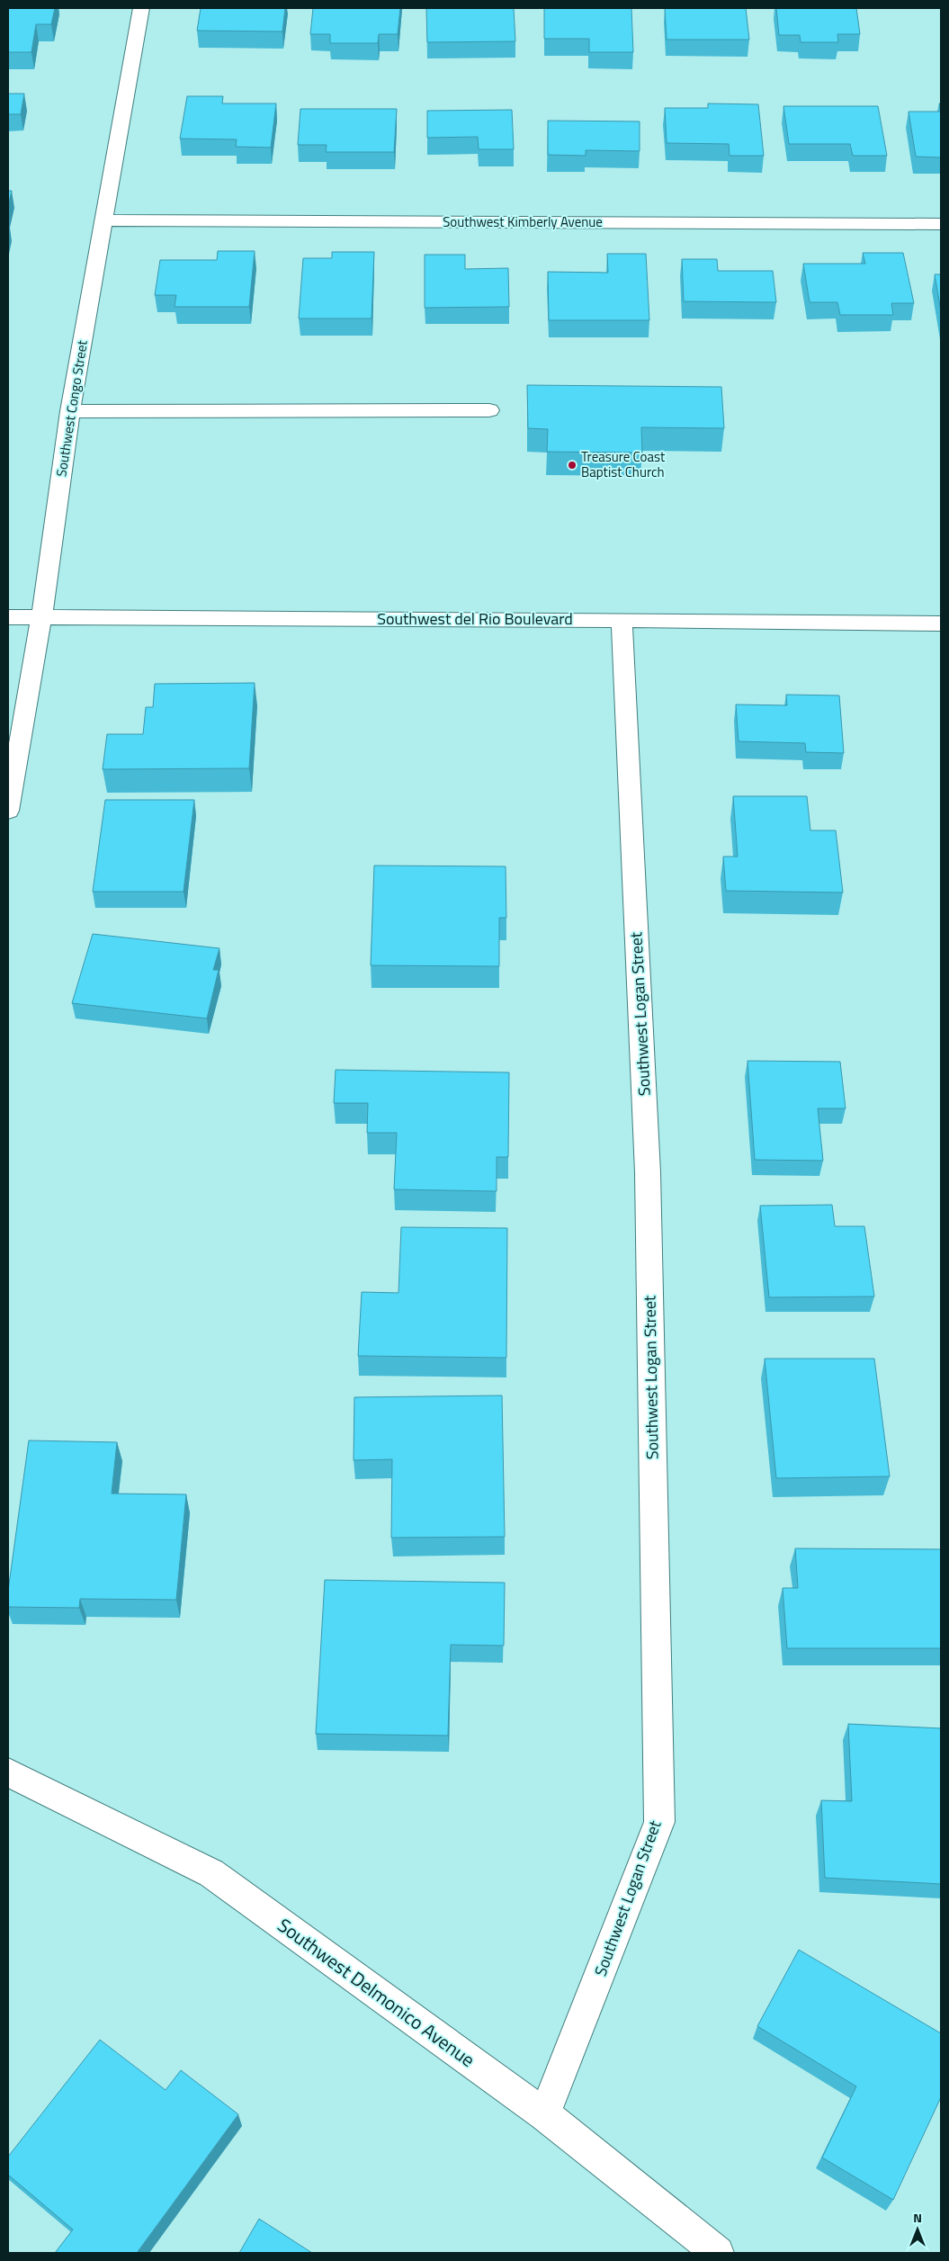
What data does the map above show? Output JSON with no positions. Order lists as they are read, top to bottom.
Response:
{
  "streets": {
    "street": [
      "Southwest Kimberly Avenue",
      "Southwest Congo Street",
      "Southwest del Rio Boulevard",
      "Southwest Logan Street",
      "Southwest Delmonico Avenue"
    ]
  },
  "crossings": [
    ["Southwest Kimberly Avenue", "Southwest Congo Street"],
    ["Southwest Congo Street", "Southwest del Rio Boulevard"],
    ["Southwest del Rio Boulevard", "Southwest Logan Street"],
    ["Southwest Logan Street", "Southwest Delmonico Avenue"]
  ],
  "places": ["Treasure Coast Baptist Church"],
  "north": "top"
}
